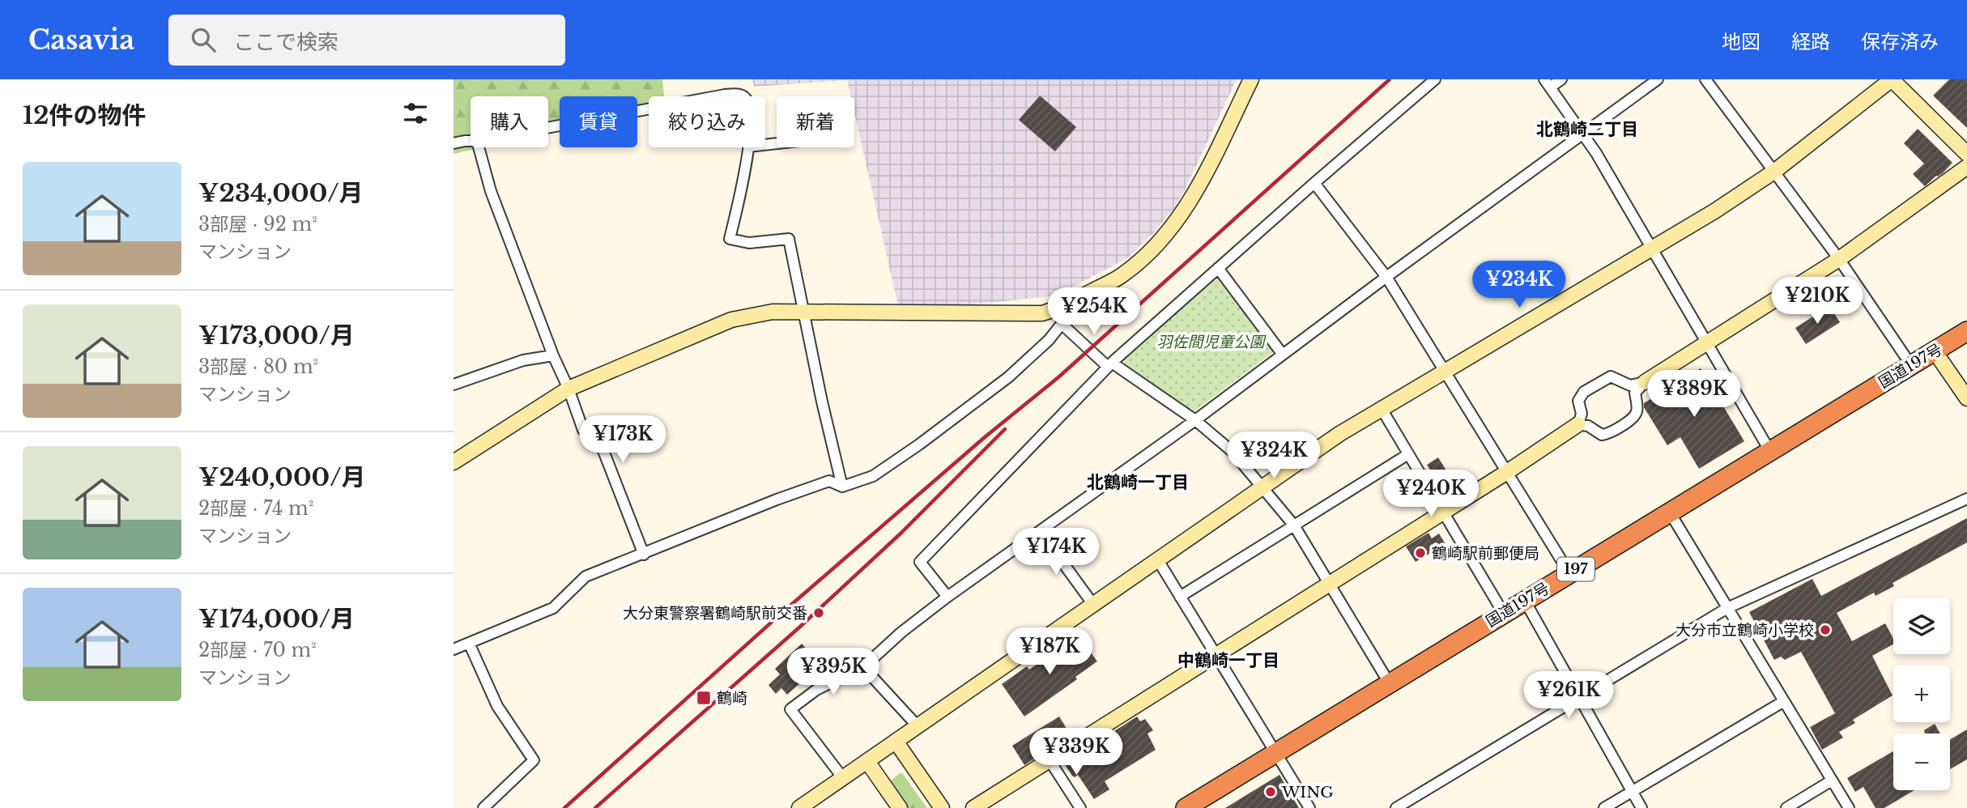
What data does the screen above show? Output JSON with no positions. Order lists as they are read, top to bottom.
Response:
{
  "streets": {
    "highway": ["国道197号", "197"]
  },
  "districts": ["北鶴崎二丁目", "北鶴崎一丁目", "中鶴崎一丁目"],
  "parks": ["羽佐間児童公園"],
  "places": {
    "other": [
      "鶴崎駅前郵便局",
      "大分東警察署鶴崎駅前交番",
      "大分市立鶴崎小学校",
      "WING"
    ],
    "transit": ["鶴崎"]
  },
  "page": {
    "header": "Casavia",
    "search": "ここで検索",
    "nav": ["地図", "経路", "保存済み"],
    "heading": "12件の物件",
    "chip": [
      "購入",
      "賃貸",
      "絞り込み",
      "新着"
    ],
    "list": [
      {
        "name": "¥234,000/月",
        "note": "3部屋 · 92 m² · マンション"
      },
      {
        "name": "¥173,000/月",
        "note": "3部屋 · 80 m² · マンション"
      },
      {
        "name": "¥240,000/月",
        "note": "2部屋 · 74 m² · マンション"
      },
      {
        "name": "¥174,000/月",
        "note": "2部屋 · 70 m² · マンション"
      }
    ],
    "price": [
      "¥234K",
      "¥210K",
      "¥254K",
      "¥389K",
      "¥173K",
      "¥324K",
      "¥240K",
      "¥174K",
      "¥187K",
      "¥395K",
      "¥261K",
      "¥339K"
    ],
    "map_buttons": ["+", "−"]
  }
}
